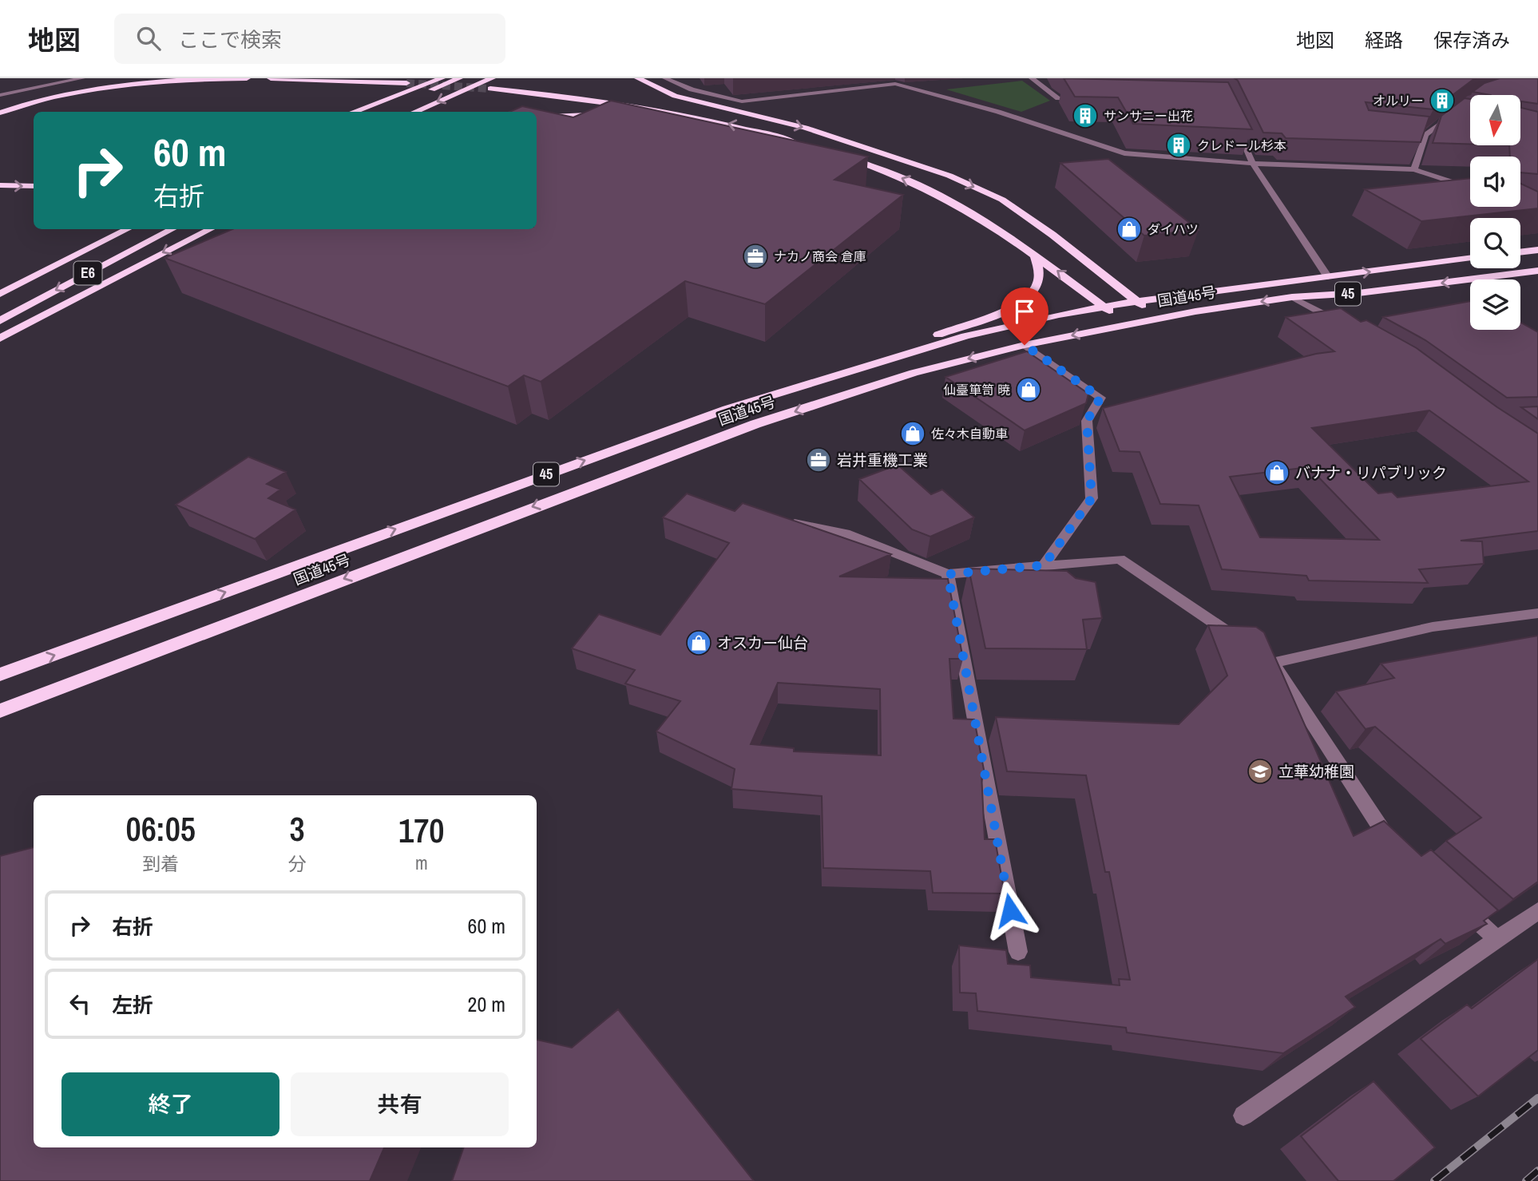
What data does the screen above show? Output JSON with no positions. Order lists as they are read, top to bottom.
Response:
{
  "streets": {
    "highway": ["E6", "45", "国道45号"]
  },
  "places": {
    "building": ["オルリー", "サンサニー出花", "クレドール杉本"],
    "shop": [
      "ダイハツ",
      "仙臺箪笥 暁",
      "佐々木自動車",
      "バナナ・リパブリック",
      "オスカー仙台"
    ],
    "office": ["ナカノ商会 倉庫", "岩井重機工業"],
    "school or university": ["立華幼稚園"]
  },
  "north": "bottom",
  "page": {
    "header": "地図",
    "search": "ここで検索",
    "nav": ["地図", "経路", "保存済み"],
    "turn": ["60 m", "右折"],
    "eta": [
      "06:05",
      "到着",
      "3",
      "分",
      "170",
      "m"
    ],
    "list": [
      {
        "name": "右折",
        "value": "60 m"
      },
      {
        "name": "左折",
        "value": "20 m"
      }
    ],
    "buttons": ["終了", "共有"]
  }
}
